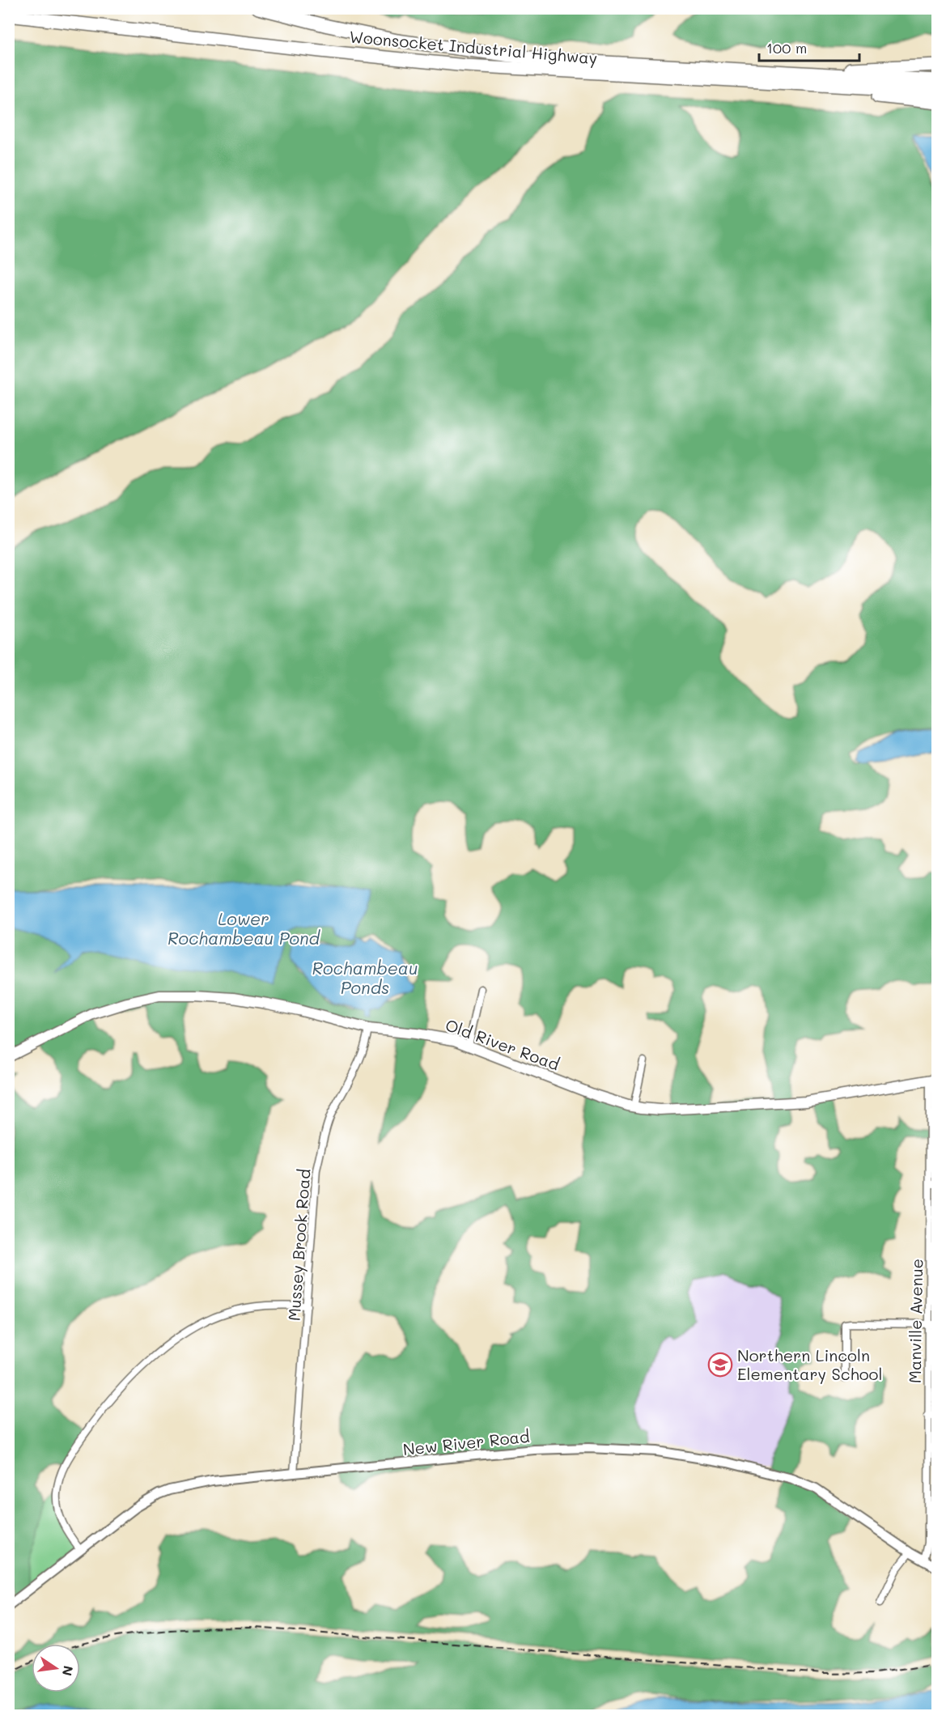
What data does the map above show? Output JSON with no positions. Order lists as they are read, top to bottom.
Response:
{
  "streets": {
    "highway": ["Woonsocket Industrial Highway"],
    "main road": ["Old River Road"],
    "street": ["Mussey Brook Road", "Manville Avenue", "New River Road"]
  },
  "crossings": [
    ["Old River Road", "Mussey Brook Road"],
    ["Old River Road", "Manville Avenue"],
    ["Mussey Brook Road", "New River Road"],
    ["Manville Avenue", "New River Road"]
  ],
  "water": ["Lower Rochambeau Pond", "Rochambeau Ponds"],
  "places": {
    "school or university": ["Northern Lincoln Elementary School"]
  },
  "scale_bar": "100 m",
  "north": "right"
}
